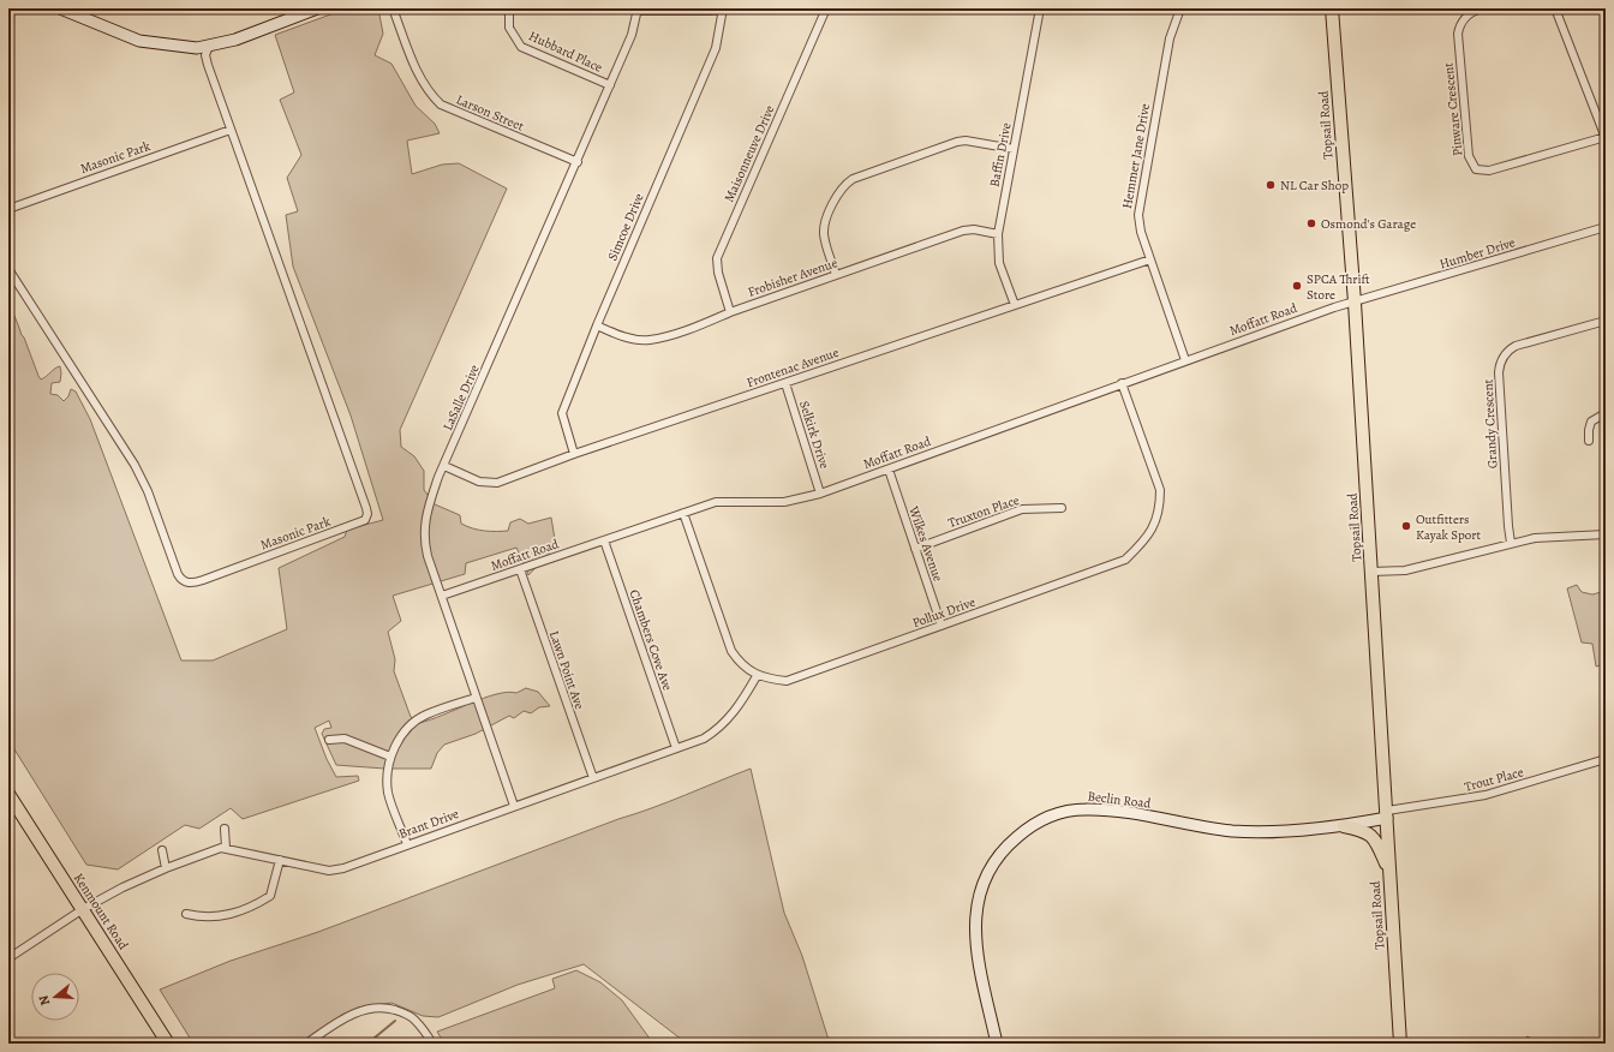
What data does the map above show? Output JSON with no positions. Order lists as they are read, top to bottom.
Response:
{
  "streets": {
    "main road": ["Topsail Road", "Kenmount Road"],
    "street": [
      "Hubbard Place",
      "Pinware Crescent",
      "Larson Street",
      "Maisonneuve Drive",
      "Baffin Drive",
      "Hemmer Jane Drive",
      "Masonic Park",
      "Simcoe Drive",
      "Humber Drive",
      "Frobisher Avenue",
      "Moffatt Road",
      "Frontenac Avenue",
      "LaSalle Drive",
      "Grandy Crescent",
      "Selkirk Drive",
      "Truxton Place",
      "Wilkes Avenue",
      "Pollux Drive",
      "Chambers Cove Ave",
      "Lawn Point Ave",
      "Trout Place",
      "Beclin Road",
      "Brant Drive"
    ]
  },
  "crossings": [
    ["Hubbard Place", "LaSalle Drive"],
    ["Larson Street", "LaSalle Drive"],
    ["Topsail Road", "Humber Drive"],
    ["Topsail Road", "Moffatt Road"],
    ["Topsail Road", "Trout Place"],
    ["Topsail Road", "Beclin Road"],
    ["Maisonneuve Drive", "Frobisher Avenue"],
    ["Baffin Drive", "Frobisher Avenue"],
    ["Baffin Drive", "Frontenac Avenue"],
    ["Hemmer Jane Drive", "Moffatt Road"],
    ["Hemmer Jane Drive", "Frontenac Avenue"],
    ["Simcoe Drive", "Frobisher Avenue"],
    ["Simcoe Drive", "Frontenac Avenue"],
    ["Humber Drive", "Moffatt Road"],
    ["Moffatt Road", "LaSalle Drive"],
    ["Moffatt Road", "Selkirk Drive"],
    ["Moffatt Road", "Wilkes Avenue"],
    ["Moffatt Road", "Pollux Drive"],
    ["Moffatt Road", "Chambers Cove Ave"],
    ["Moffatt Road", "Lawn Point Ave"],
    ["Frontenac Avenue", "LaSalle Drive"],
    ["Frontenac Avenue", "Selkirk Drive"],
    ["LaSalle Drive", "Brant Drive"],
    ["Truxton Place", "Wilkes Avenue"],
    ["Wilkes Avenue", "Pollux Drive"],
    ["Pollux Drive", "Brant Drive"],
    ["Chambers Cove Ave", "Brant Drive"],
    ["Lawn Point Ave", "Brant Drive"],
    ["Trout Place", "Beclin Road"]
  ],
  "places": [
    "NL Car Shop",
    "Osmond's Garage",
    "SPCA Thrift Store",
    "Outfitters Kayak Sport"
  ],
  "north": "left"
}
